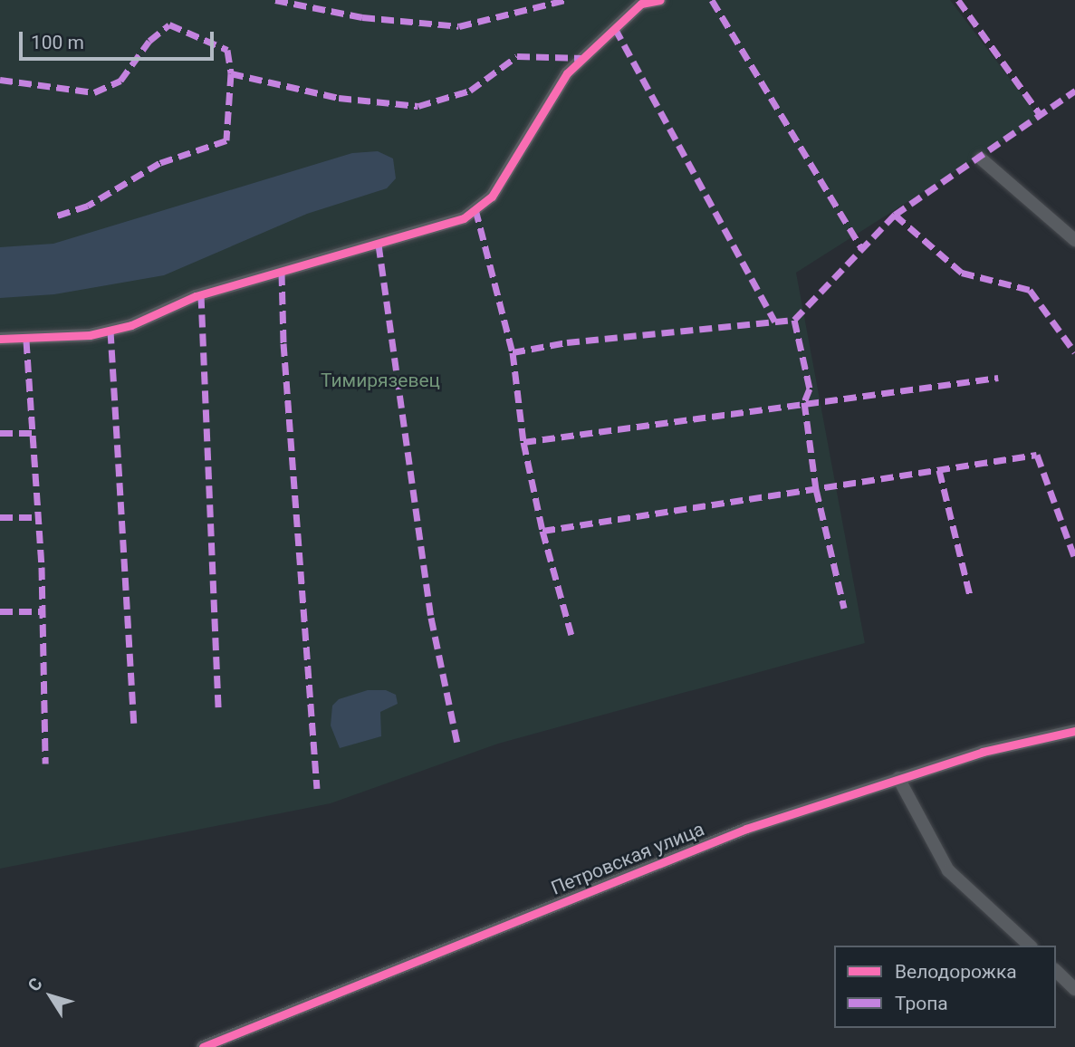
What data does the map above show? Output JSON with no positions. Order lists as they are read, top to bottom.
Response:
{
  "streets": {
    "street": ["Петровская улица"]
  },
  "parks": ["Тимирязевец"],
  "legend": ["Велодорожка", "Тропа"],
  "scale_bar": "100 m",
  "north": "top left"
}
